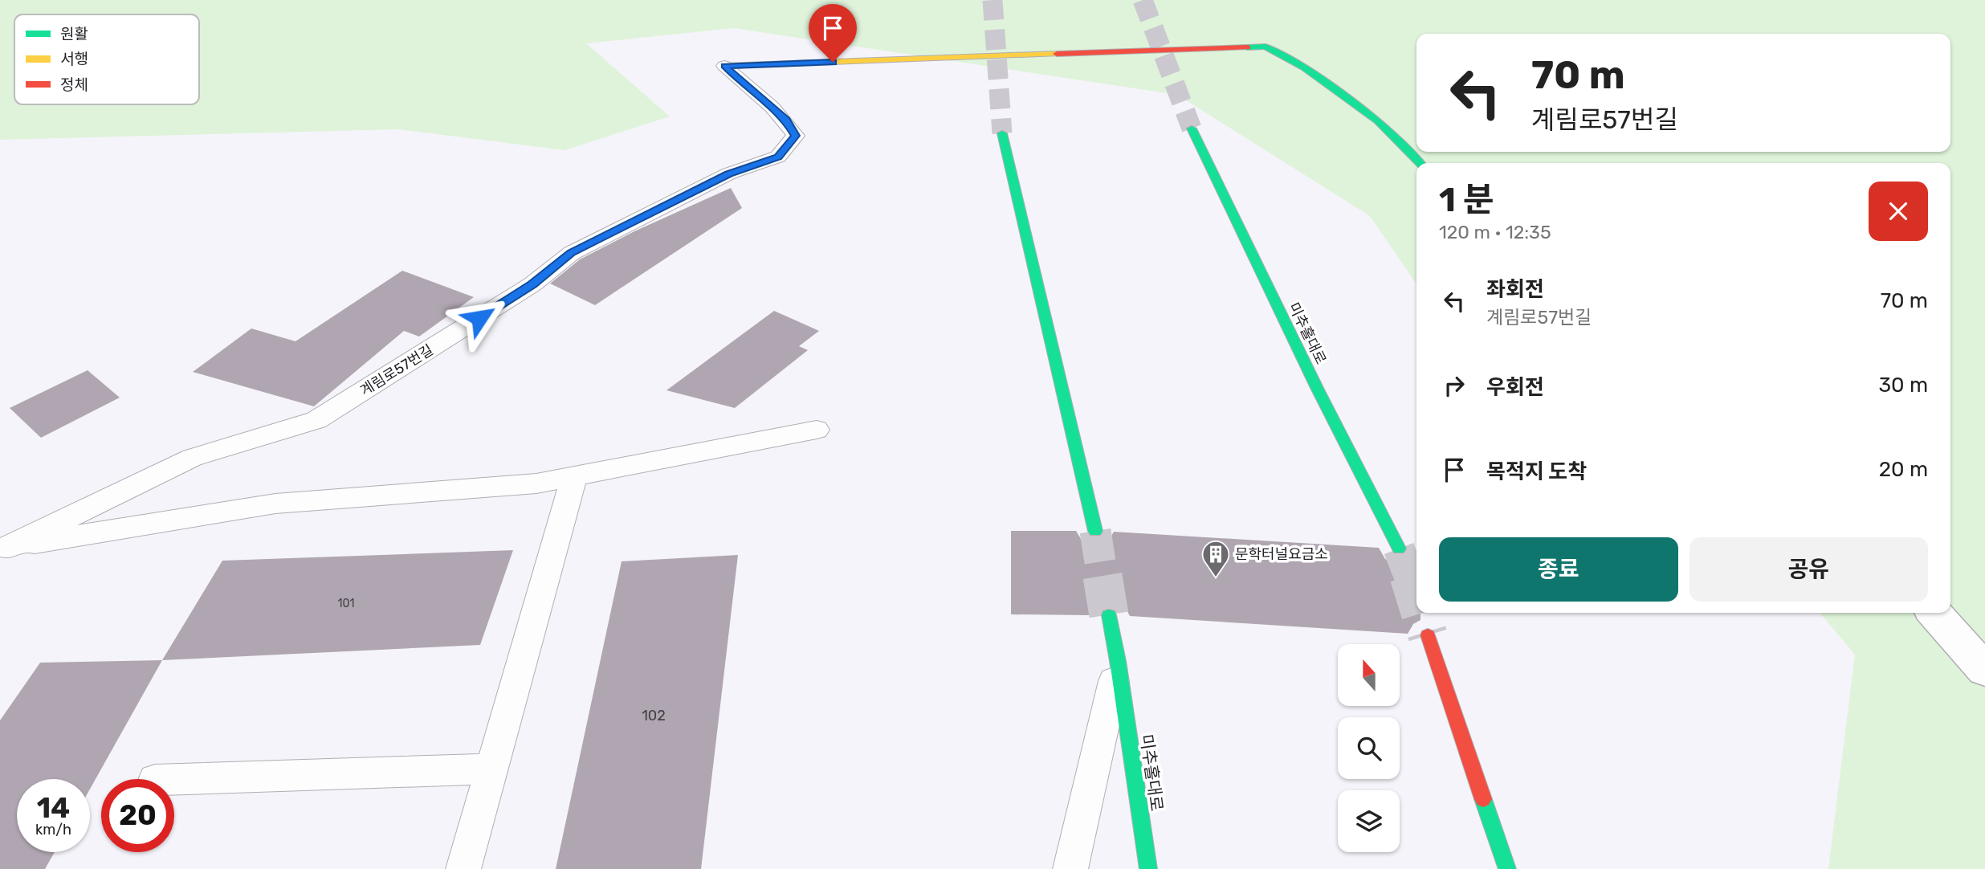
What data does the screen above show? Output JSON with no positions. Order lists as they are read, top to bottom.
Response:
{
  "streets": {
    "main road": ["미추홀대로"],
    "lane": ["계림로57번길"]
  },
  "places": {
    "building": ["문학터널요금소"]
  },
  "house_numbers": ["101", "102"],
  "legend": ["원활", "서행", "정체"],
  "north": "top",
  "page": {
    "turn": ["70 m", "계림로57번길"],
    "heading": ["1 분", "120 m · 12:35"],
    "list": [
      {
        "name": "좌회전",
        "note": "계림로57번길",
        "value": "70 m"
      },
      {
        "name": "우회전",
        "value": "30 m"
      },
      {
        "name": "목적지 도착",
        "value": "20 m"
      }
    ],
    "buttons": ["종료", "공유"],
    "speed": "14 km/h",
    "limit": "20"
  }
}
